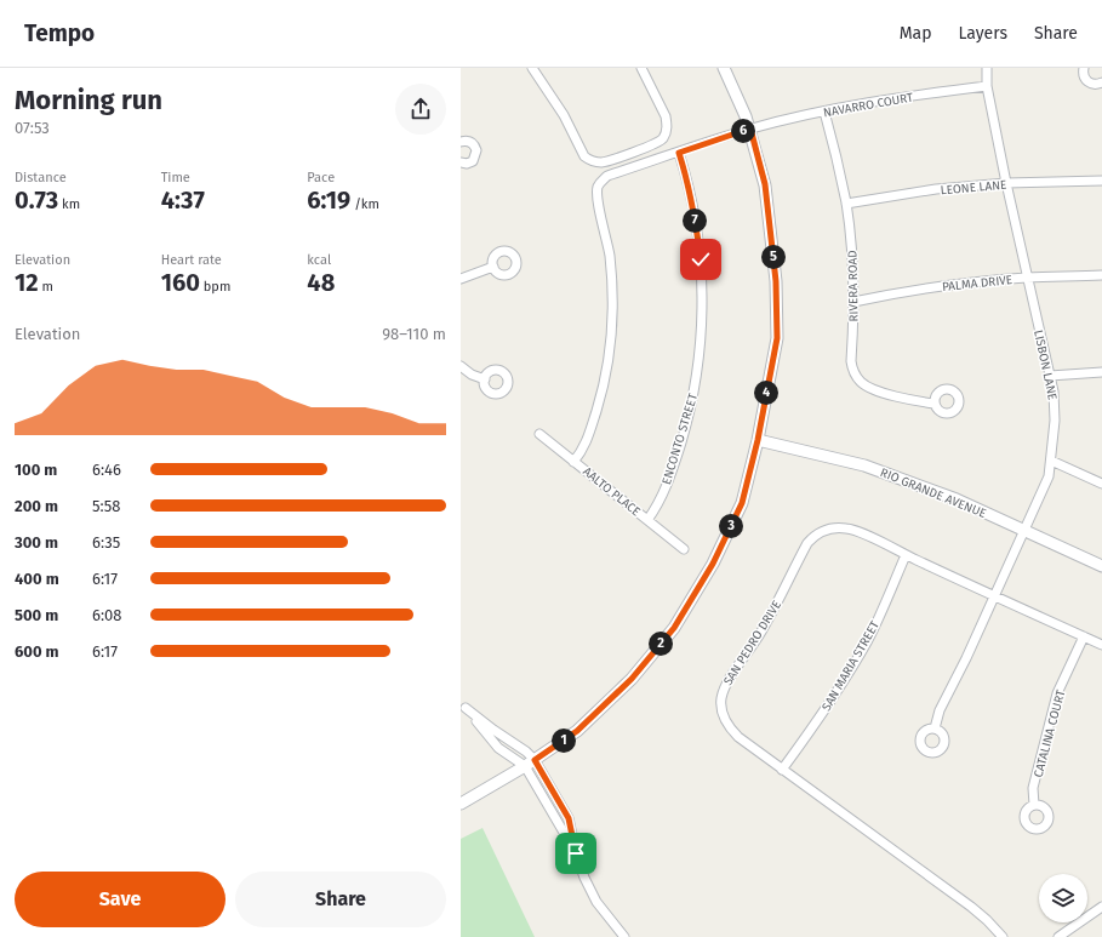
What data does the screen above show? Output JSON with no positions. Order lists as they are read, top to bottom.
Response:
{
  "streets": {
    "street": [
      "NAVARRO COURT",
      "LEONE LANE",
      "PALMA DRIVE",
      "RIVERA ROAD",
      "LISBON LANE",
      "ENCONTO STREET",
      "AALTO PLACE",
      "RIO GRANDE AVENUE",
      "SAN PEDRO DRIVE",
      "SAN MARIA STREET",
      "CATALINA COURT"
    ]
  },
  "crossings": [
    ["NAVARRO COURT", "RIVERA ROAD"],
    ["NAVARRO COURT", "LISBON LANE"],
    ["NAVARRO COURT", "ENCONTO STREET"],
    ["NAVARRO COURT", "AALTO PLACE"],
    ["LEONE LANE", "RIVERA ROAD"],
    ["LEONE LANE", "LISBON LANE"],
    ["PALMA DRIVE", "RIVERA ROAD"],
    ["PALMA DRIVE", "LISBON LANE"],
    ["LISBON LANE", "RIO GRANDE AVENUE"],
    ["LISBON LANE", "SAN PEDRO DRIVE"],
    ["ENCONTO STREET", "AALTO PLACE"],
    ["SAN PEDRO DRIVE", "SAN MARIA STREET"],
    ["SAN PEDRO DRIVE", "CATALINA COURT"]
  ],
  "page": {
    "header": "Tempo",
    "nav": ["Map", "Layers", "Share"],
    "heading": ["Morning run", "07:53"],
    "pins": [
      "6",
      "7",
      "5",
      "4",
      "3",
      "2",
      "1"
    ],
    "stats": [
      ["Distance", "0.73 km"],
      ["Time", "4:37"],
      ["Pace", "6:19 /km"],
      ["Elevation", "12 m"],
      ["Heart rate", "160 bpm"],
      ["kcal", "48"]
    ],
    "chart": ["Elevation", "98–110 m"],
    "list": [
      {
        "name": "100 m",
        "note": "6:46"
      },
      {
        "name": "200 m",
        "note": "5:58"
      },
      {
        "name": "300 m",
        "note": "6:35"
      },
      {
        "name": "400 m",
        "note": "6:17"
      },
      {
        "name": "500 m",
        "note": "6:08"
      },
      {
        "name": "600 m",
        "note": "6:17"
      }
    ],
    "buttons": ["Save", "Share"]
  }
}
